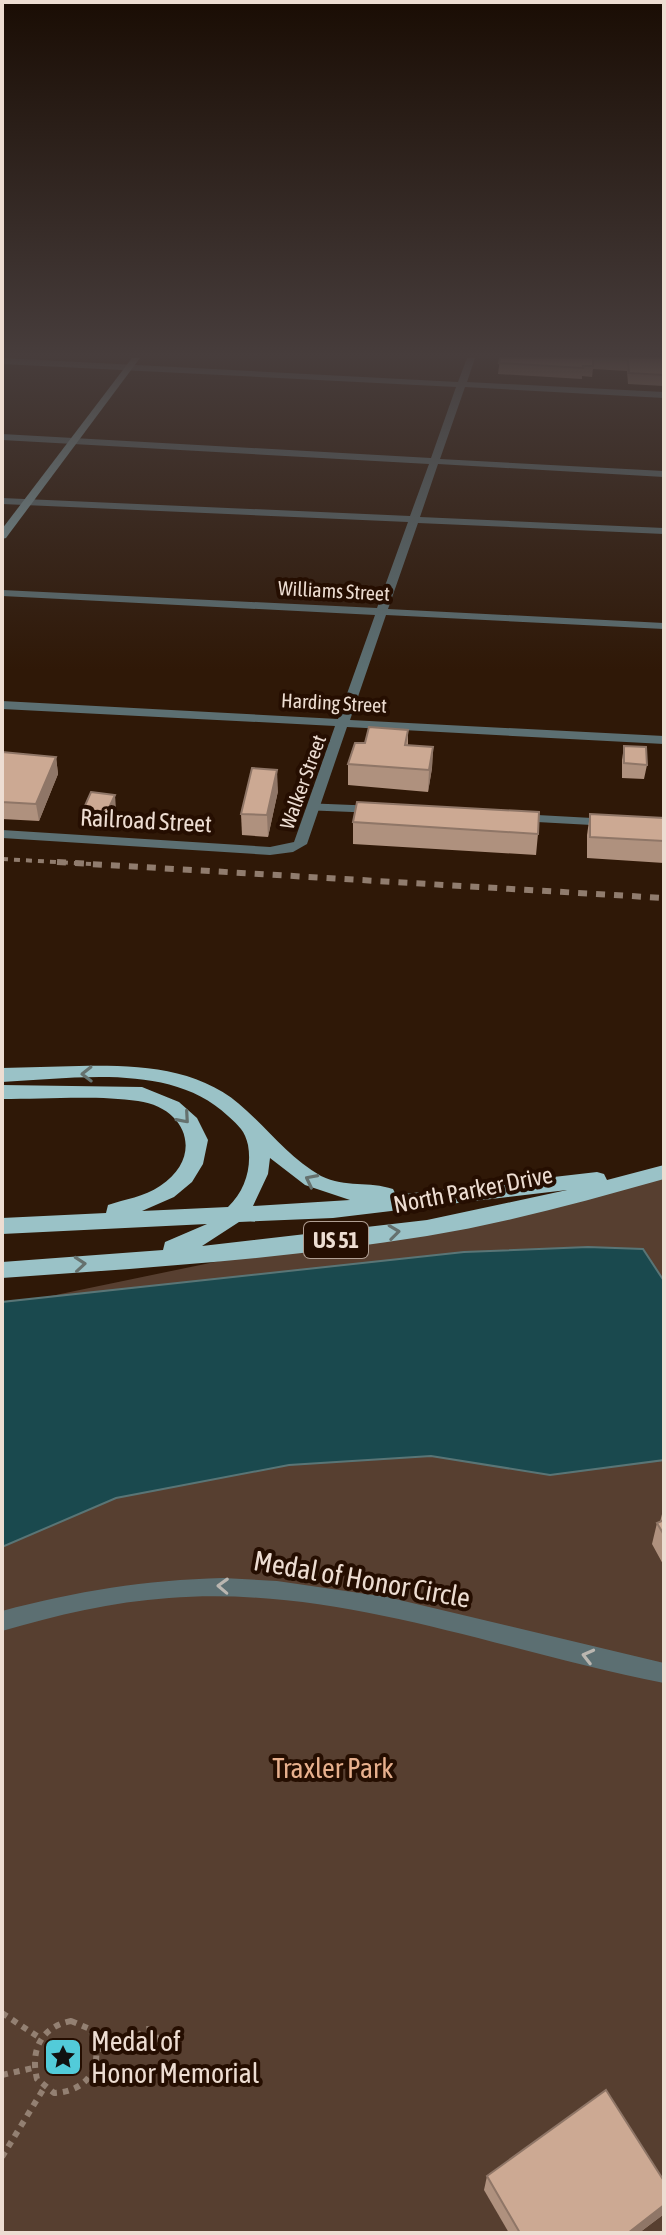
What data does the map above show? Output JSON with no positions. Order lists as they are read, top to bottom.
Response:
{
  "streets": {
    "main road": ["North Parker Drive", "US 51"],
    "street": [
      "Williams Street",
      "Harding Street",
      "Walker Street",
      "Railroad Street",
      "Medal of Honor Circle"
    ]
  },
  "crossings": [
    ["Williams Street", "Walker Street"],
    ["Harding Street", "Walker Street"],
    ["Walker Street", "Railroad Street"]
  ],
  "one_way": ["Medal of Honor Circle"],
  "parks": ["Traxler Park"],
  "places": {
    "place": ["Medal of Honor Memorial"]
  }
}
